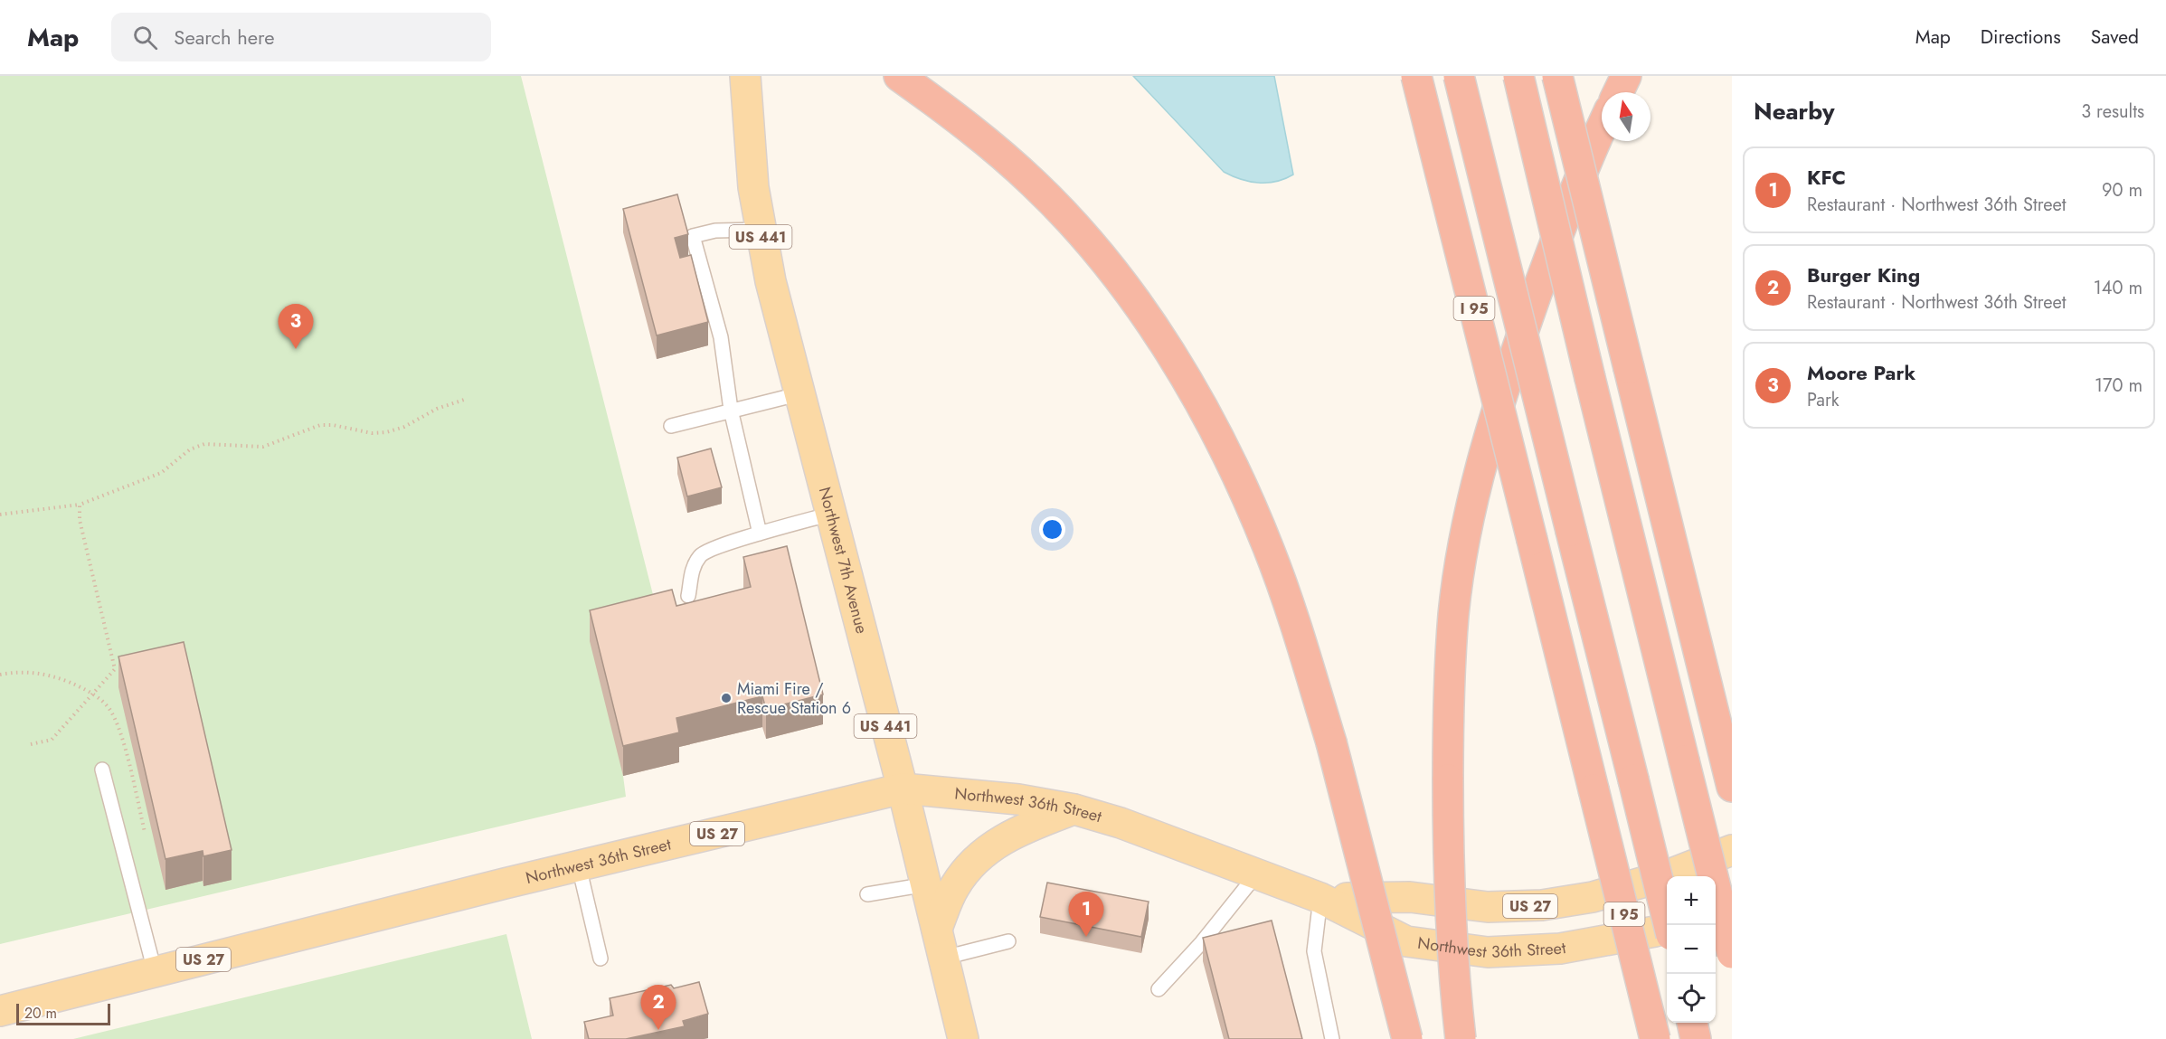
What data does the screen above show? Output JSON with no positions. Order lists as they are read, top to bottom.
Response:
{
  "streets": {
    "highway": ["I 95"],
    "main road": [
      "US 441",
      "Northwest 7th Avenue",
      "Northwest 36th Street",
      "US 27"
    ]
  },
  "crossings": [
    ["Northwest 7th Avenue", "Northwest 36th Street"]
  ],
  "places": ["Miami Fire / Rescue Station 6"],
  "scale_bar": "20 m",
  "north": "top",
  "page": {
    "header": "Map",
    "search": "Search here",
    "nav": ["Map", "Directions", "Saved"],
    "heading": ["Nearby", "3 results"],
    "list": [
      {
        "mark": "1",
        "name": "KFC",
        "note": "Restaurant · Northwest 36th Street",
        "value": "90 m"
      },
      {
        "mark": "2",
        "name": "Burger King",
        "note": "Restaurant · Northwest 36th Street",
        "value": "140 m"
      },
      {
        "mark": "3",
        "name": "Moore Park",
        "note": "Park",
        "value": "170 m"
      }
    ],
    "pins": ["3", "1", "2"],
    "map_buttons": ["+", "−"],
    "scale": "20 m"
  }
}
